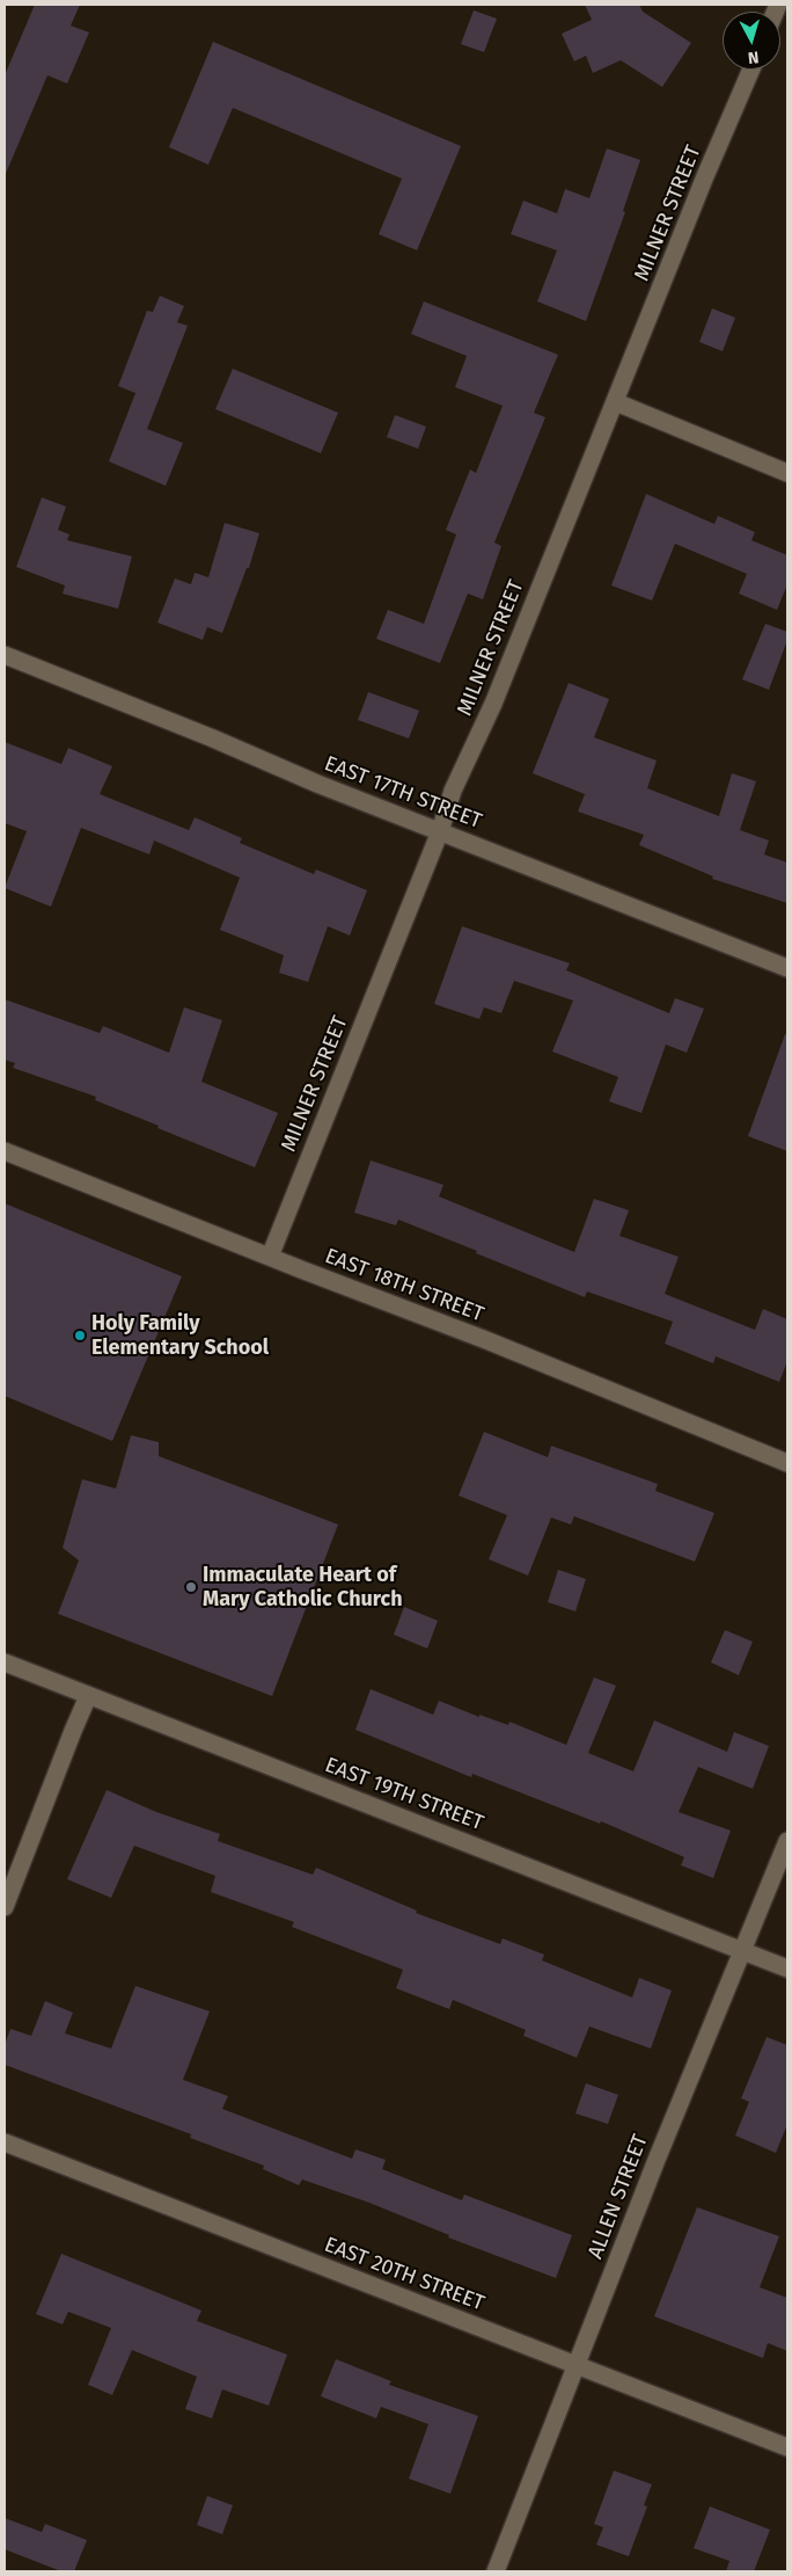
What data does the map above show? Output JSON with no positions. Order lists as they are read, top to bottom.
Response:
{
  "streets": {
    "street": [
      "MILNER STREET",
      "EAST 17TH STREET",
      "EAST 18TH STREET",
      "EAST 19TH STREET",
      "ALLEN STREET",
      "EAST 20TH STREET"
    ]
  },
  "crossings": [
    ["MILNER STREET", "EAST 17TH STREET"],
    ["MILNER STREET", "EAST 18TH STREET"],
    ["EAST 19TH STREET", "ALLEN STREET"],
    ["ALLEN STREET", "EAST 20TH STREET"]
  ],
  "places": ["Holy Family Elementary School", "Immaculate Heart of Mary Catholic Church"],
  "north": "bottom"
}
